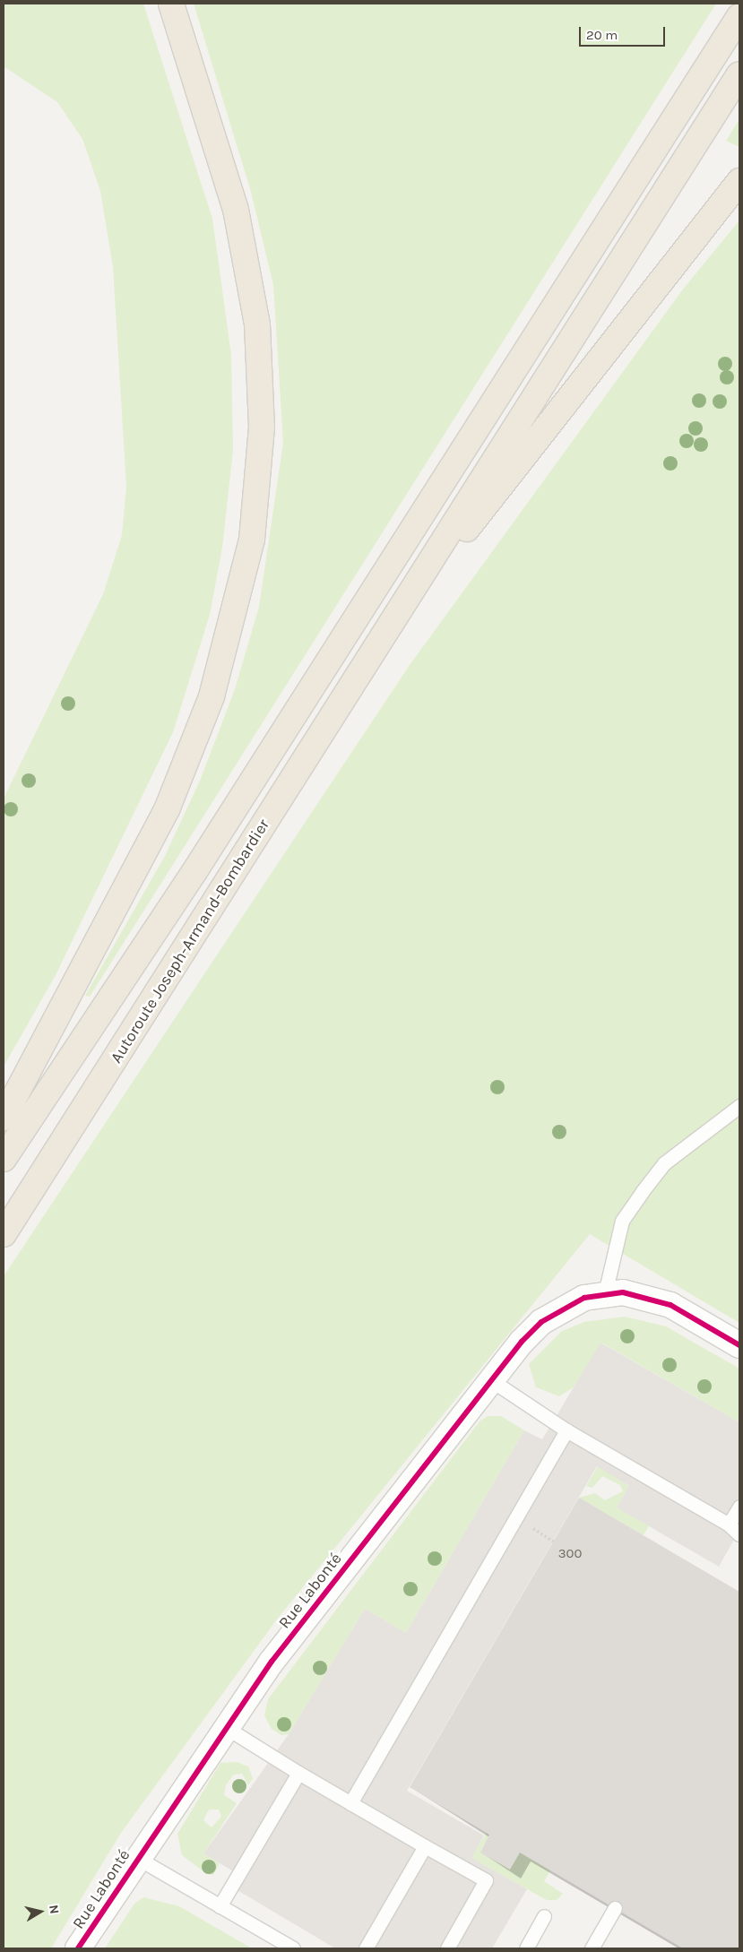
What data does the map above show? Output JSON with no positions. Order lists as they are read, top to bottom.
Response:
{
  "streets": {
    "highway": ["Autoroute Joseph-Armand-Bombardier"],
    "street": ["Rue Labonté"]
  },
  "house_numbers": ["300"],
  "scale_bar": "20 m",
  "north": "right"
}
